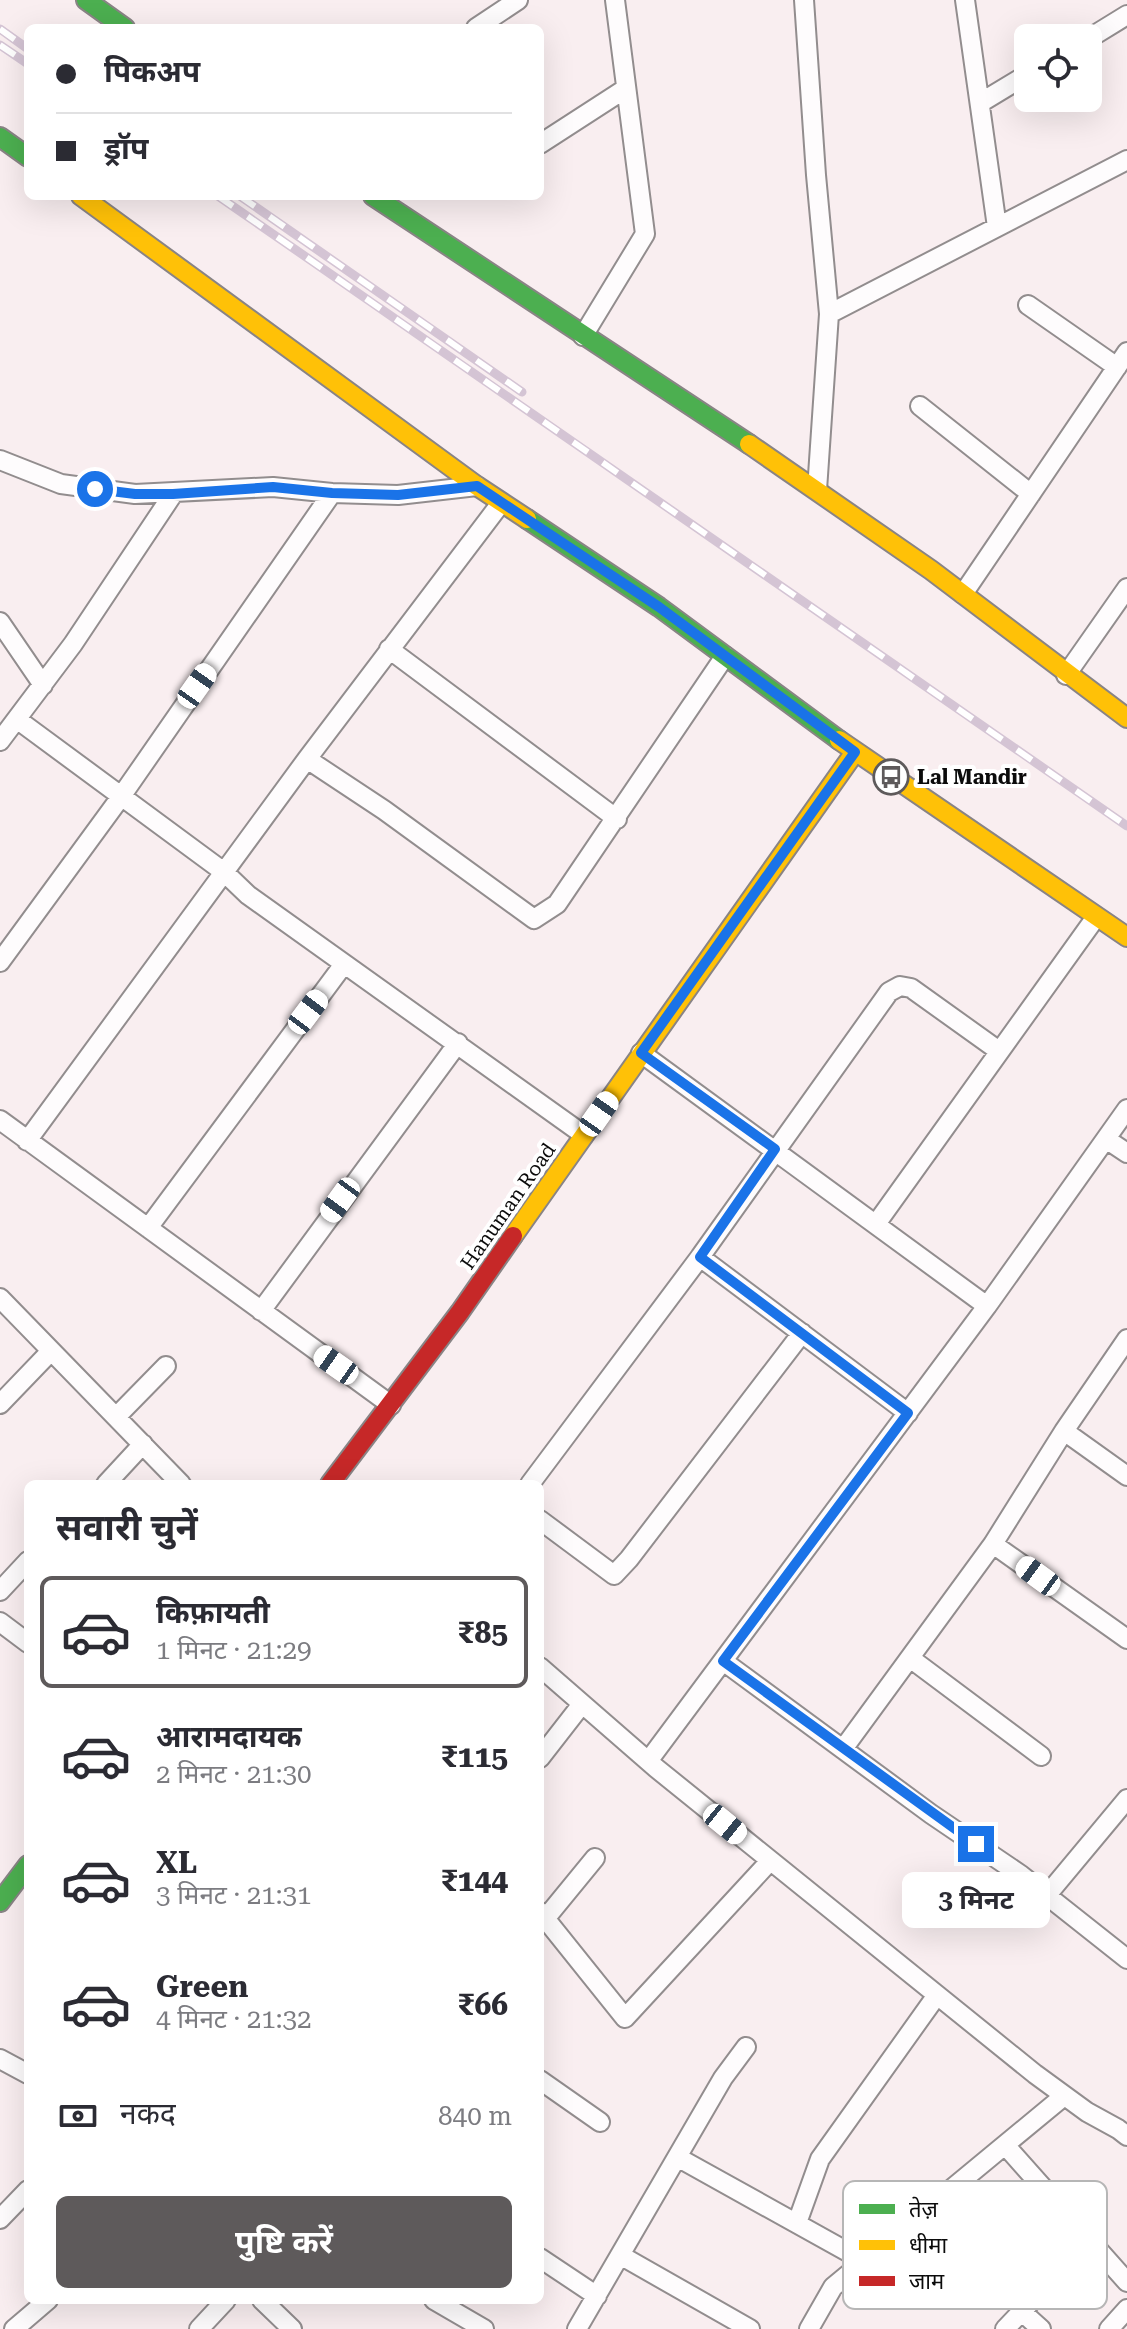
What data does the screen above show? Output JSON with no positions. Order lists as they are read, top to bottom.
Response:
{
  "streets": {
    "street": ["Hanuman Road"]
  },
  "places": {
    "bus stop": ["Lal Mandir"]
  },
  "legend": ["तेज़", "धीमा", "जाम"],
  "page": {
    "banner": ["पिकअप", "ड्रॉप"],
    "heading": "सवारी चुनें",
    "list": [
      {
        "name": "किफ़ायती",
        "note": "1 मिनट · 21:29",
        "value": "₹85"
      },
      {
        "name": "आरामदायक",
        "note": "2 मिनट · 21:30",
        "value": "₹115"
      },
      {
        "name": "XL",
        "note": "3 मिनट · 21:31",
        "value": "₹144"
      },
      {
        "name": "Green",
        "note": "4 मिनट · 21:32",
        "value": "₹66"
      }
    ],
    "bubble": "3 मिनट",
    "pay": ["नकद", "840 m"],
    "buttons": "पुष्टि करें"
  }
}
